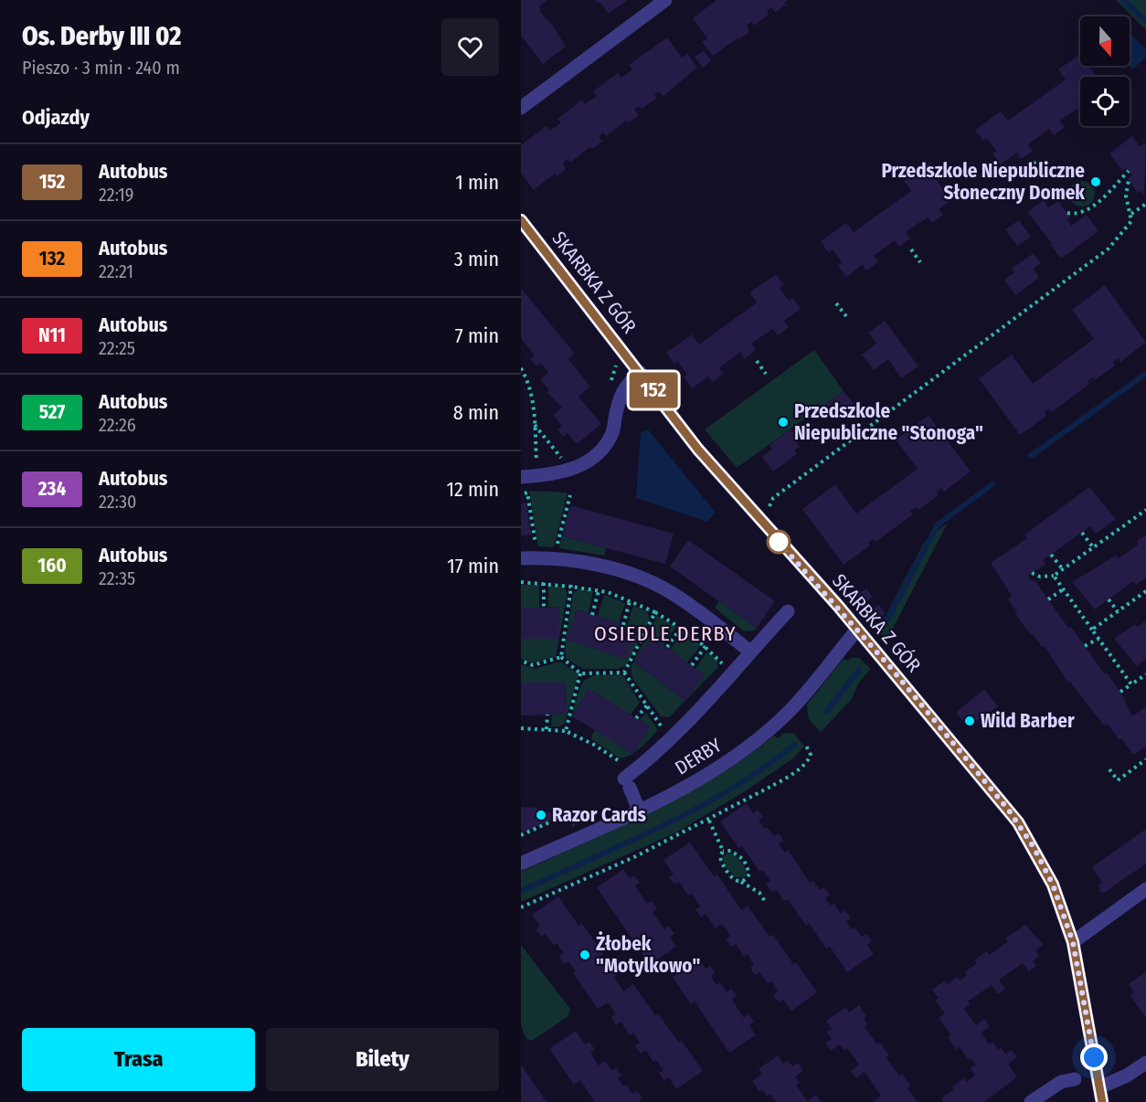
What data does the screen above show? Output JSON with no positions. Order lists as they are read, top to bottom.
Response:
{
  "streets": {
    "street": ["SKARBKA Z GÓR", "DERBY"]
  },
  "crossings": [
    ["SKARBKA Z GÓR", "DERBY"]
  ],
  "districts": ["OSIEDLE DERBY"],
  "places": [
    "Przedszkole Niepubliczne Słoneczny Domek",
    "Przedszkole Niepubliczne \"Stonoga\"",
    "Wild Barber",
    "Razor Cards",
    "Żłobek \"Motylkowo\""
  ],
  "lines": ["bus line 152"],
  "north": "bottom",
  "page": {
    "heading": [
      ["Os. Derby III 02", "Pieszo · 3 min · 240 m"],
      "Odjazdy"
    ],
    "on_map": "152",
    "list": [
      {
        "mark": "152",
        "name": "Autobus",
        "note": "22:19",
        "value": "1 min"
      },
      {
        "mark": "132",
        "name": "Autobus",
        "note": "22:21",
        "value": "3 min"
      },
      {
        "mark": "N11",
        "name": "Autobus",
        "note": "22:25",
        "value": "7 min"
      },
      {
        "mark": "527",
        "name": "Autobus",
        "note": "22:26",
        "value": "8 min"
      },
      {
        "mark": "234",
        "name": "Autobus",
        "note": "22:30",
        "value": "12 min"
      },
      {
        "mark": "160",
        "name": "Autobus",
        "note": "22:35",
        "value": "17 min"
      }
    ],
    "buttons": ["Trasa", "Bilety"]
  }
}
